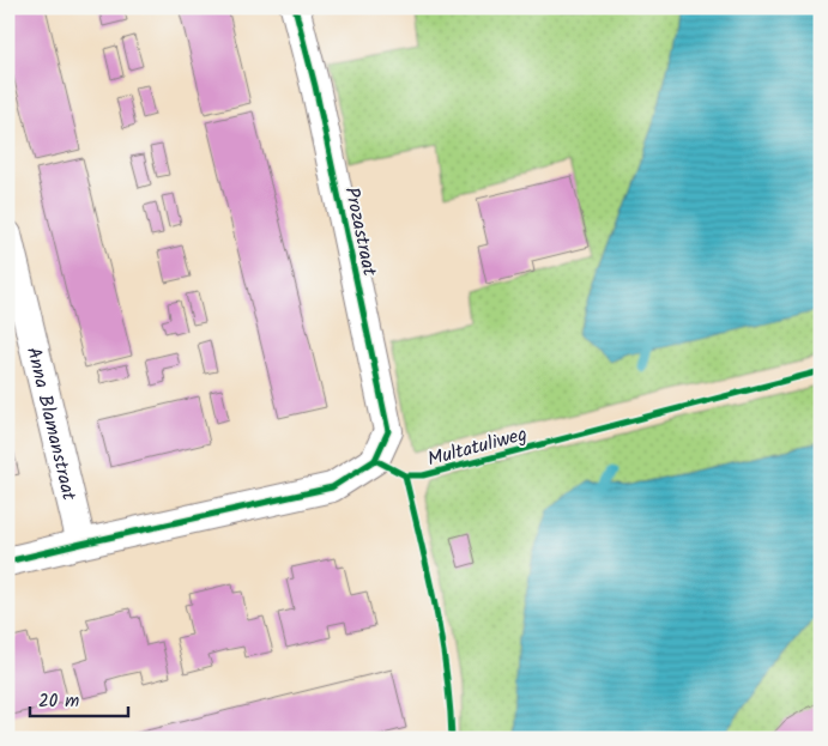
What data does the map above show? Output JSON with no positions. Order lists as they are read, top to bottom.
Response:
{
  "streets": {
    "street": ["Prozastraat", "Anna Blamanstraat"],
    "cycle path": ["Multatuliweg"]
  },
  "crossings": [
    ["Prozastraat", "Anna Blamanstraat"]
  ],
  "scale_bar": "20 m"
}
